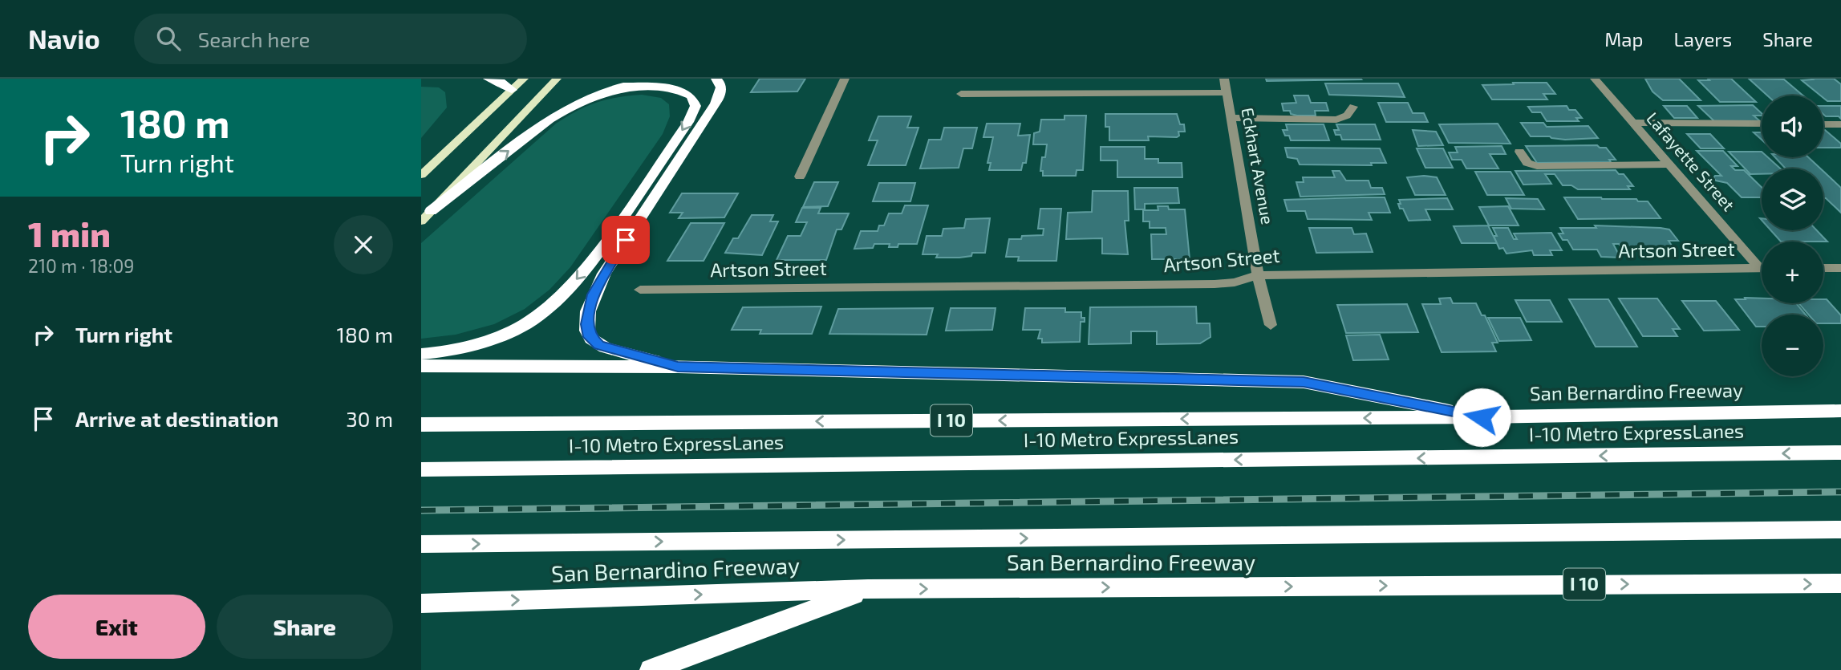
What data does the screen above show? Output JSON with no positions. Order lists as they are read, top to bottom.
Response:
{
  "streets": {
    "highway": ["San Bernardino Freeway", "I 10", "I-10 Metro ExpressLanes"],
    "street": ["Lafayette Street", "Eckhart Avenue", "Artson Street"]
  },
  "crossings": [
    ["Eckhart Avenue", "Artson Street"]
  ],
  "page": {
    "header": "Navio",
    "search": "Search here",
    "nav": ["Map", "Layers", "Share"],
    "turn": ["180 m", "Turn right"],
    "map_buttons": ["+", "−"],
    "heading": ["1 min", "210 m · 18:09"],
    "list": [
      {
        "name": "Turn right",
        "value": "180 m"
      },
      {
        "name": "Arrive at destination",
        "value": "30 m"
      }
    ],
    "buttons": ["Exit", "Share"]
  }
}
